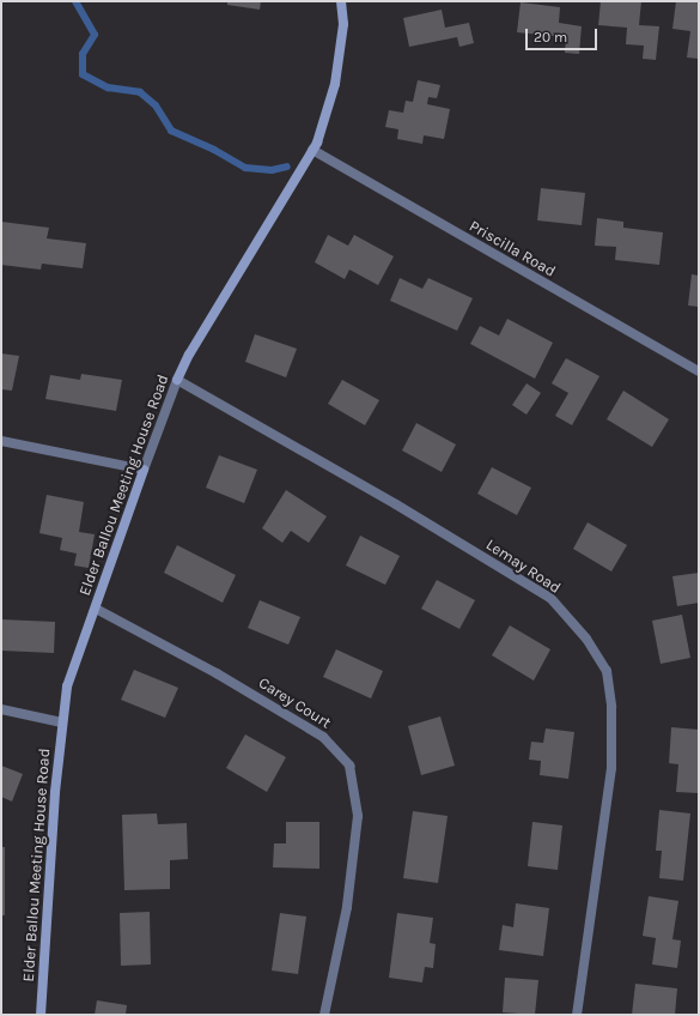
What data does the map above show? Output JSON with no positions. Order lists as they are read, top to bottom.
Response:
{
  "streets": {
    "street": [
      "Priscilla Road",
      "Elder Ballou Meeting House Road",
      "Lemay Road",
      "Carey Court"
    ]
  },
  "crossings": [
    ["Priscilla Road", "Elder Ballou Meeting House Road"],
    ["Elder Ballou Meeting House Road", "Lemay Road"],
    ["Elder Ballou Meeting House Road", "Carey Court"]
  ],
  "scale_bar": "20 m"
}
